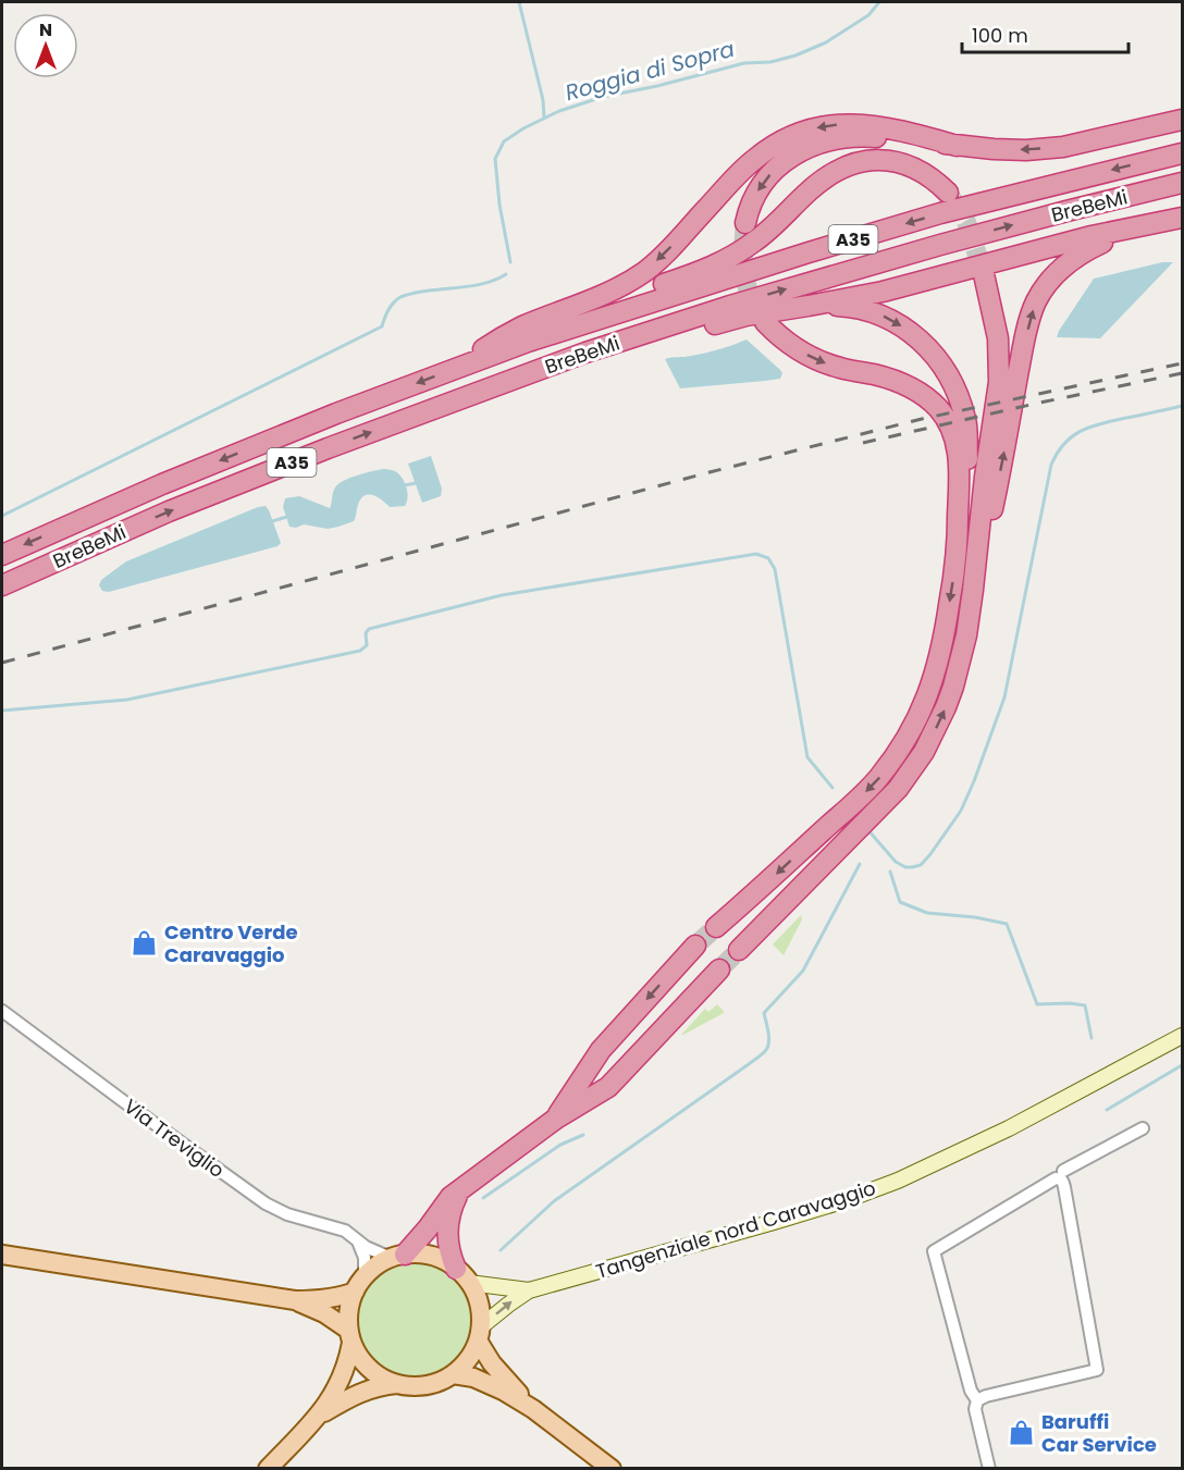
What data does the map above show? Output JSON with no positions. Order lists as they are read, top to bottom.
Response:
{
  "streets": {
    "highway": ["BreBeMi", "A35"],
    "main road": ["Tangenziale nord Caravaggio"],
    "street": ["Via Treviglio"]
  },
  "crossings": [
    ["Via Treviglio", "Tangenziale nord Caravaggio"]
  ],
  "water": ["Roggia di Sopra"],
  "places": {
    "shop": ["Centro Verde Caravaggio", "Baruffi Car Service"]
  },
  "scale_bar": "100 m",
  "north": "top"
}
